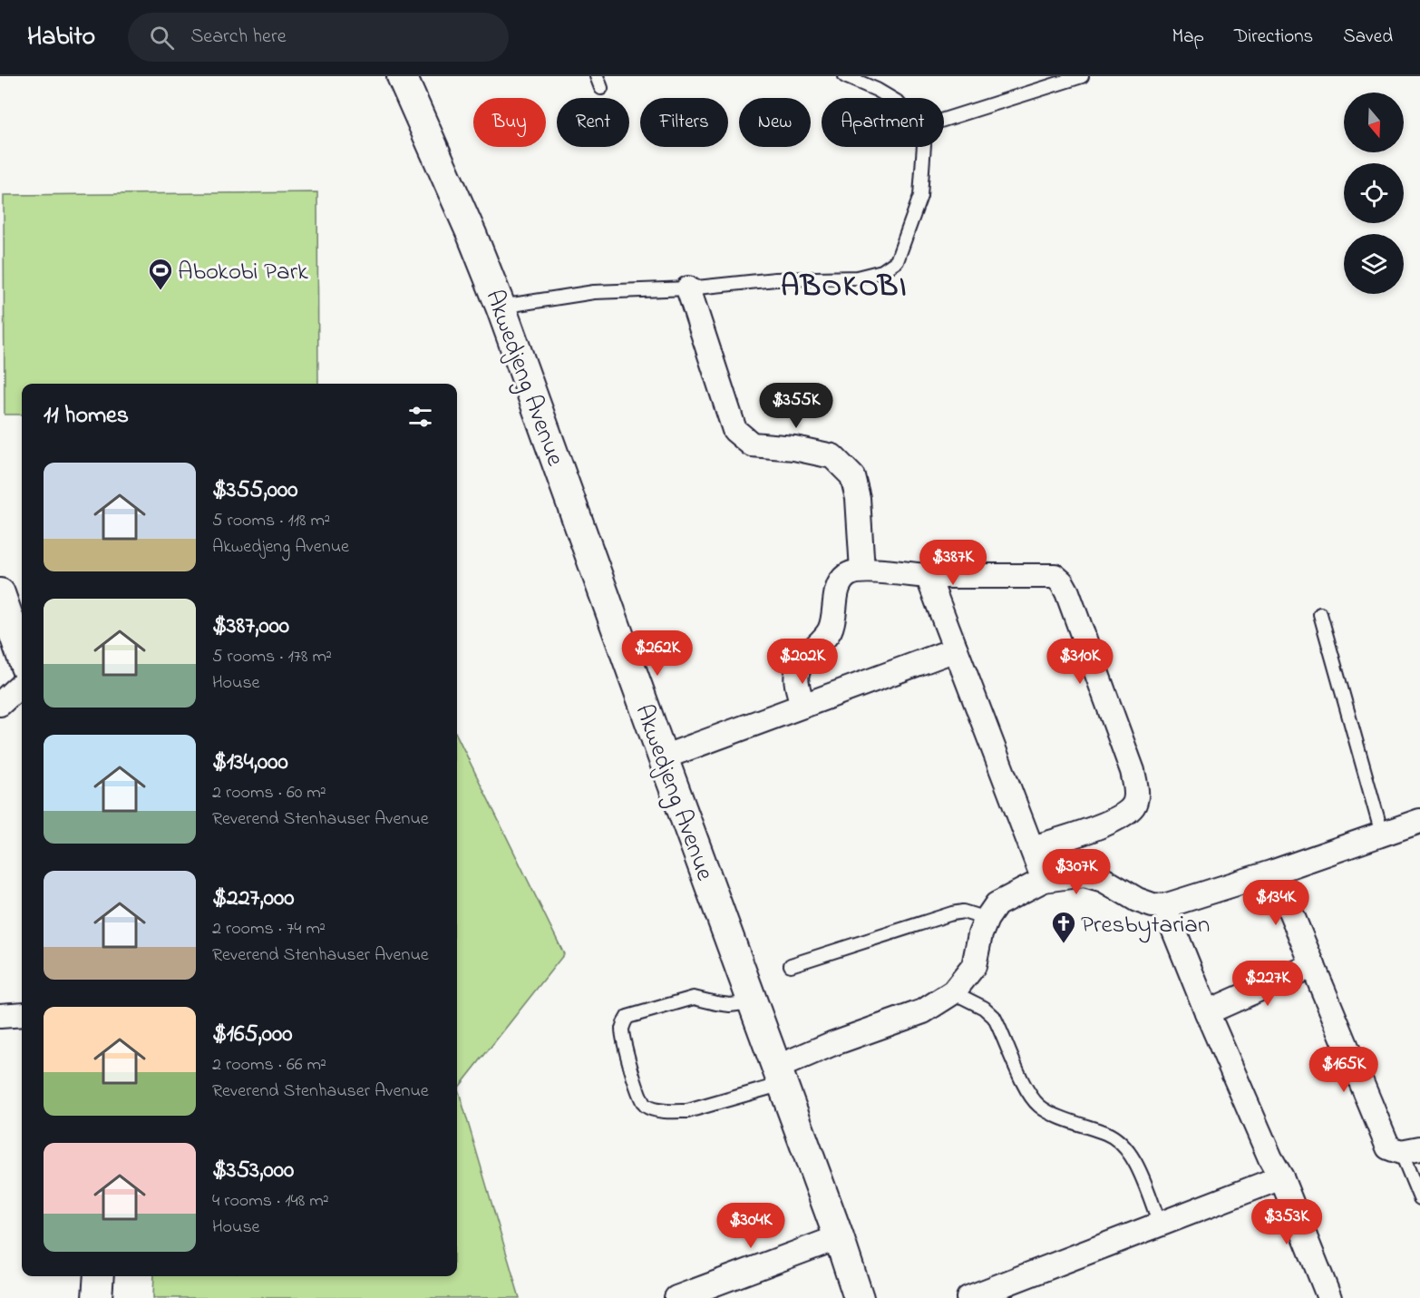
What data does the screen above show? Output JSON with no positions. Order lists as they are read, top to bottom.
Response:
{
  "streets": {
    "street": ["Akwedjeng Avenue"]
  },
  "districts": ["ABOKOBI"],
  "places": {
    "sports": ["Abokobi Park"],
    "church": ["Presbytarian"]
  },
  "north": "bottom",
  "page": {
    "header": "Habito",
    "search": "Search here",
    "nav": ["Map", "Directions", "Saved"],
    "chip": [
      "Buy",
      "Rent",
      "Filters",
      "New",
      "Apartment"
    ],
    "price": [
      "$355K",
      "$387K",
      "$262K",
      "$202K",
      "$310K",
      "$307K",
      "$134K",
      "$227K",
      "$165K",
      "$353K",
      "$304K"
    ],
    "heading": "11 homes",
    "list": [
      {
        "name": "$355,000",
        "note": "5 rooms · 118 m² · Akwedjeng Avenue"
      },
      {
        "name": "$387,000",
        "note": "5 rooms · 178 m² · House"
      },
      {
        "name": "$134,000",
        "note": "2 rooms · 60 m² · Reverend Stenhauser Avenue"
      },
      {
        "name": "$227,000",
        "note": "2 rooms · 74 m² · Reverend Stenhauser Avenue"
      },
      {
        "name": "$165,000",
        "note": "2 rooms · 66 m² · Reverend Stenhauser Avenue"
      },
      {
        "name": "$353,000",
        "note": "4 rooms · 148 m² · House"
      }
    ]
  }
}
